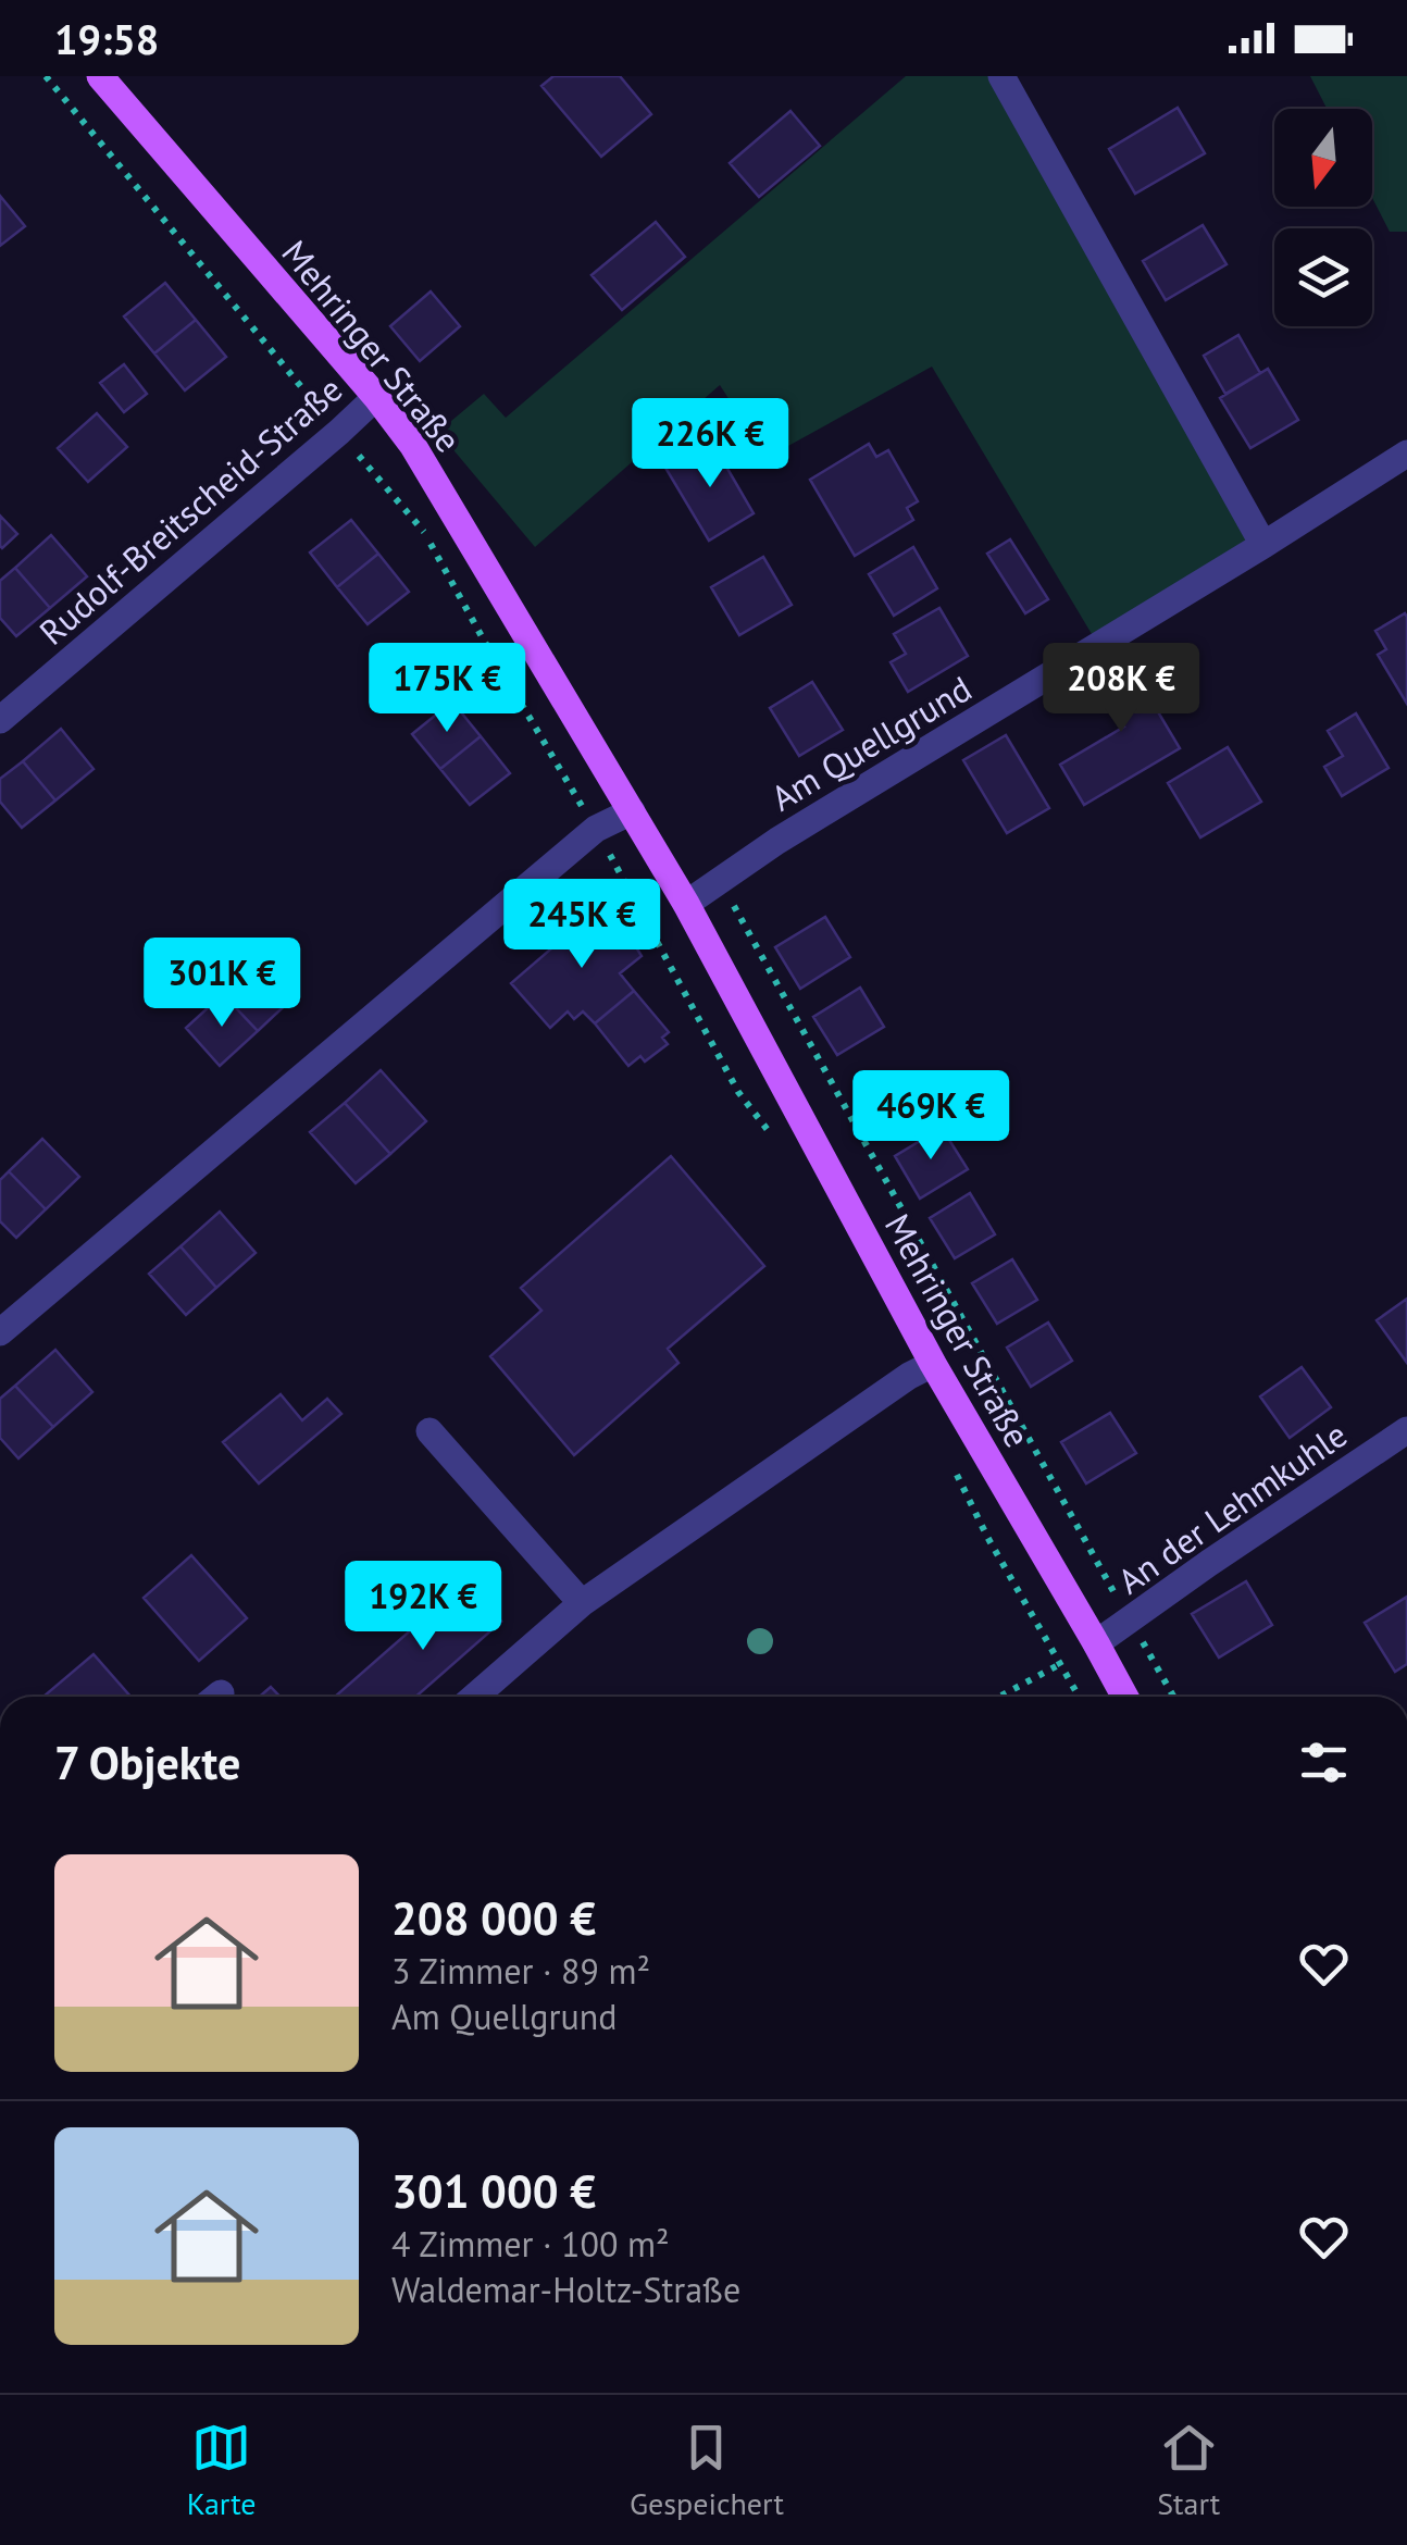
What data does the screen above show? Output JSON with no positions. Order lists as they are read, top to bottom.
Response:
{
  "streets": {
    "main road": ["Mehringer Straße"],
    "street": ["Rudolf-Breitscheid-Straße", "Am Quellgrund", "An der Lehmkuhle"]
  },
  "crossings": [
    ["Mehringer Straße", "Rudolf-Breitscheid-Straße"],
    ["Mehringer Straße", "Am Quellgrund"],
    ["Mehringer Straße", "An der Lehmkuhle"]
  ],
  "north": "bottom",
  "page": {
    "status": "19:58",
    "price": [
      "226K €",
      "175K €",
      "208K €",
      "245K €",
      "301K €",
      "469K €",
      "192K €"
    ],
    "heading": "7 Objekte",
    "list": [
      {
        "name": "208 000 €",
        "note": "3 Zimmer · 89 m² · Am Quellgrund"
      },
      {
        "name": "301 000 €",
        "note": "4 Zimmer · 100 m² · Waldemar-Holtz-Straße"
      }
    ],
    "tabs": ["Karte", "Gespeichert", "Start"]
  }
}
